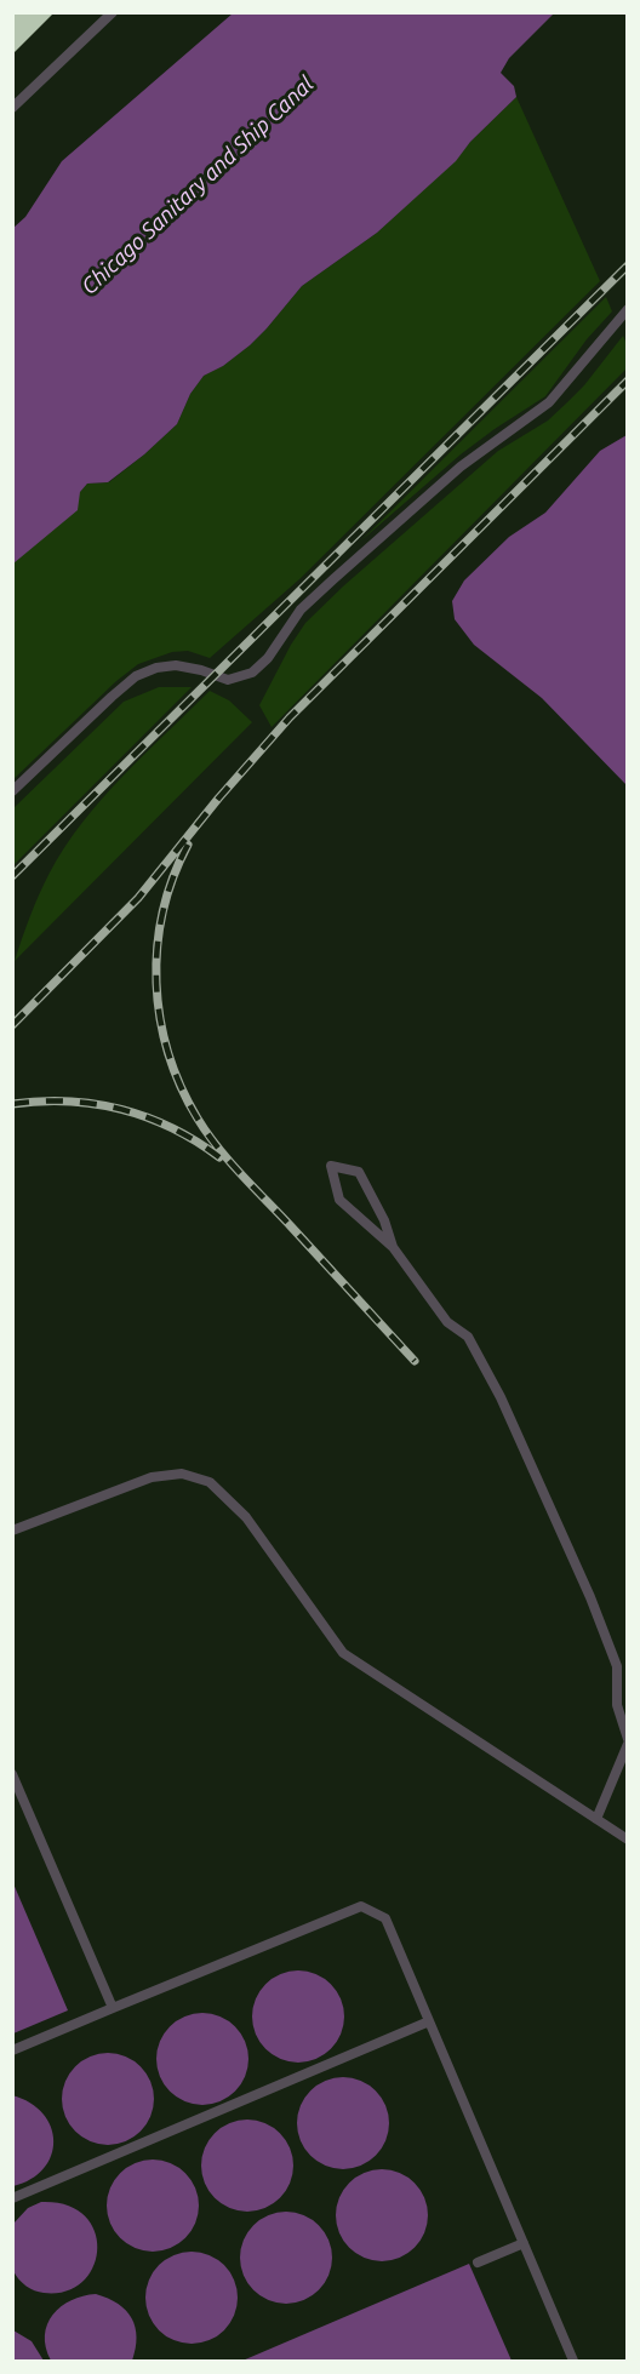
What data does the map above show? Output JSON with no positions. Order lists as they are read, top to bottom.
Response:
{
  "water": ["Chicago Sanitary and Ship Canal"]
}
